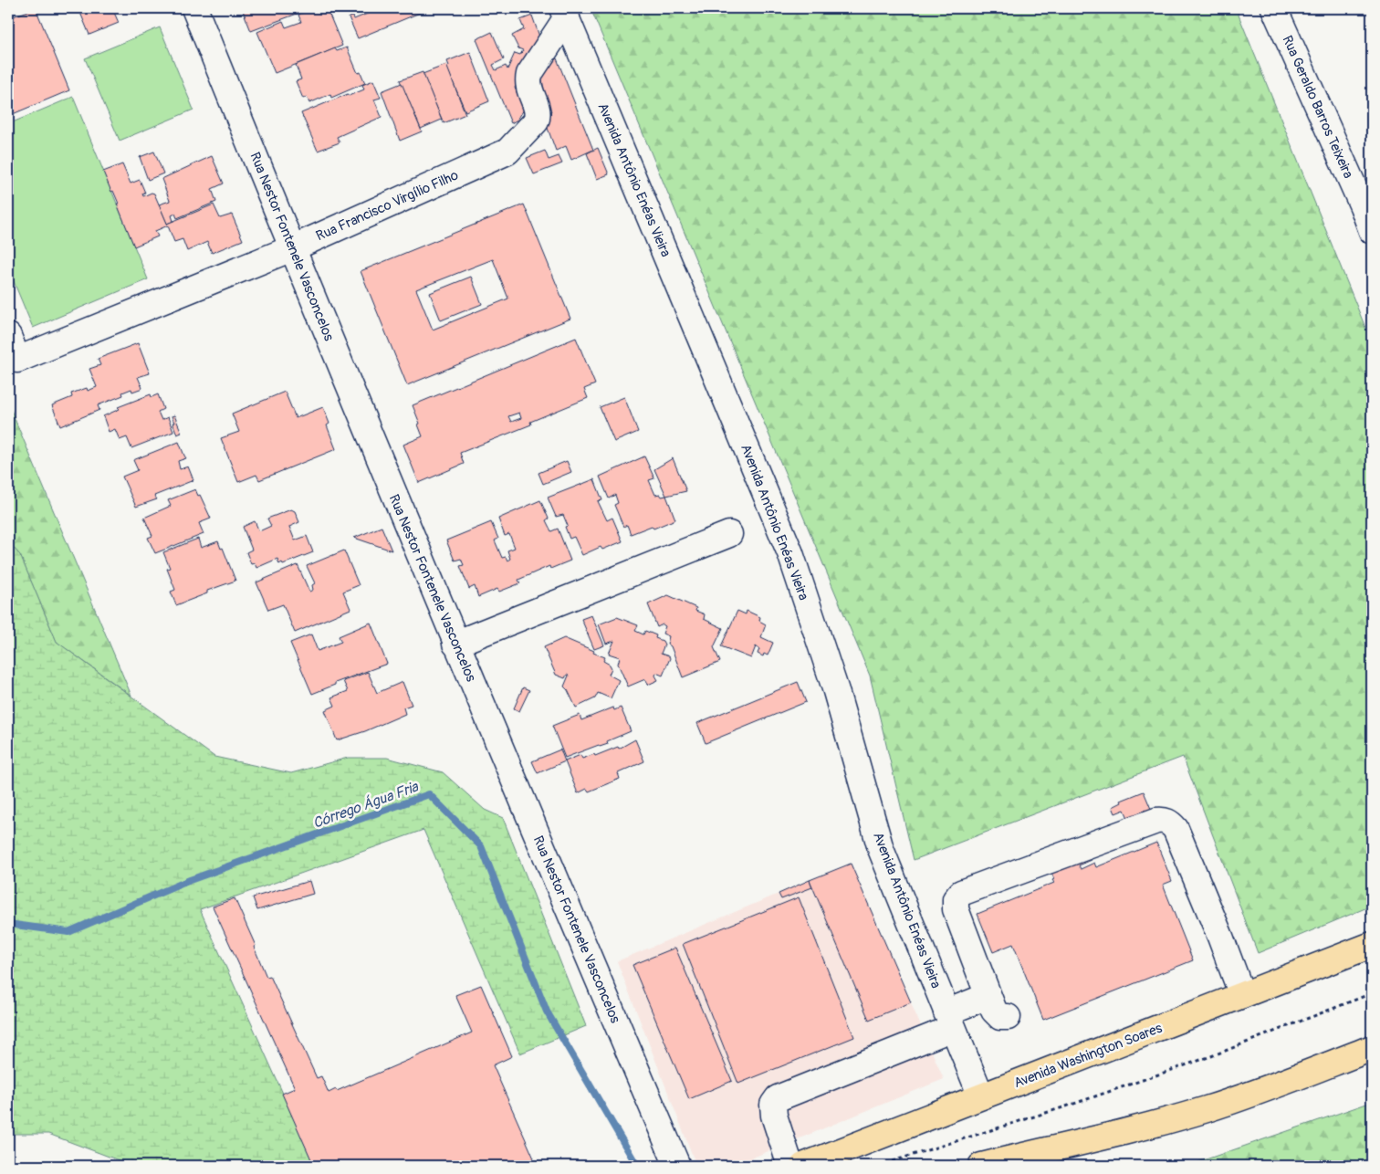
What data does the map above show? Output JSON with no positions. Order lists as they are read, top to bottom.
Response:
{
  "streets": {
    "highway": ["Avenida Washington Soares"],
    "street": [
      "Rua Geraldo Barros Teixeira",
      "Avenida Antônio Enéas Vieira",
      "Rua Francisco Virgílio Filho",
      "Rua Nestor Fontenele Vasconcelos"
    ]
  },
  "crossings": [
    ["Avenida Antônio Enéas Vieira", "Rua Francisco Virgílio Filho"],
    ["Avenida Antônio Enéas Vieira", "Avenida Washington Soares"],
    ["Rua Francisco Virgílio Filho", "Rua Nestor Fontenele Vasconcelos"]
  ],
  "water": ["Córrego Água Fria"]
}
